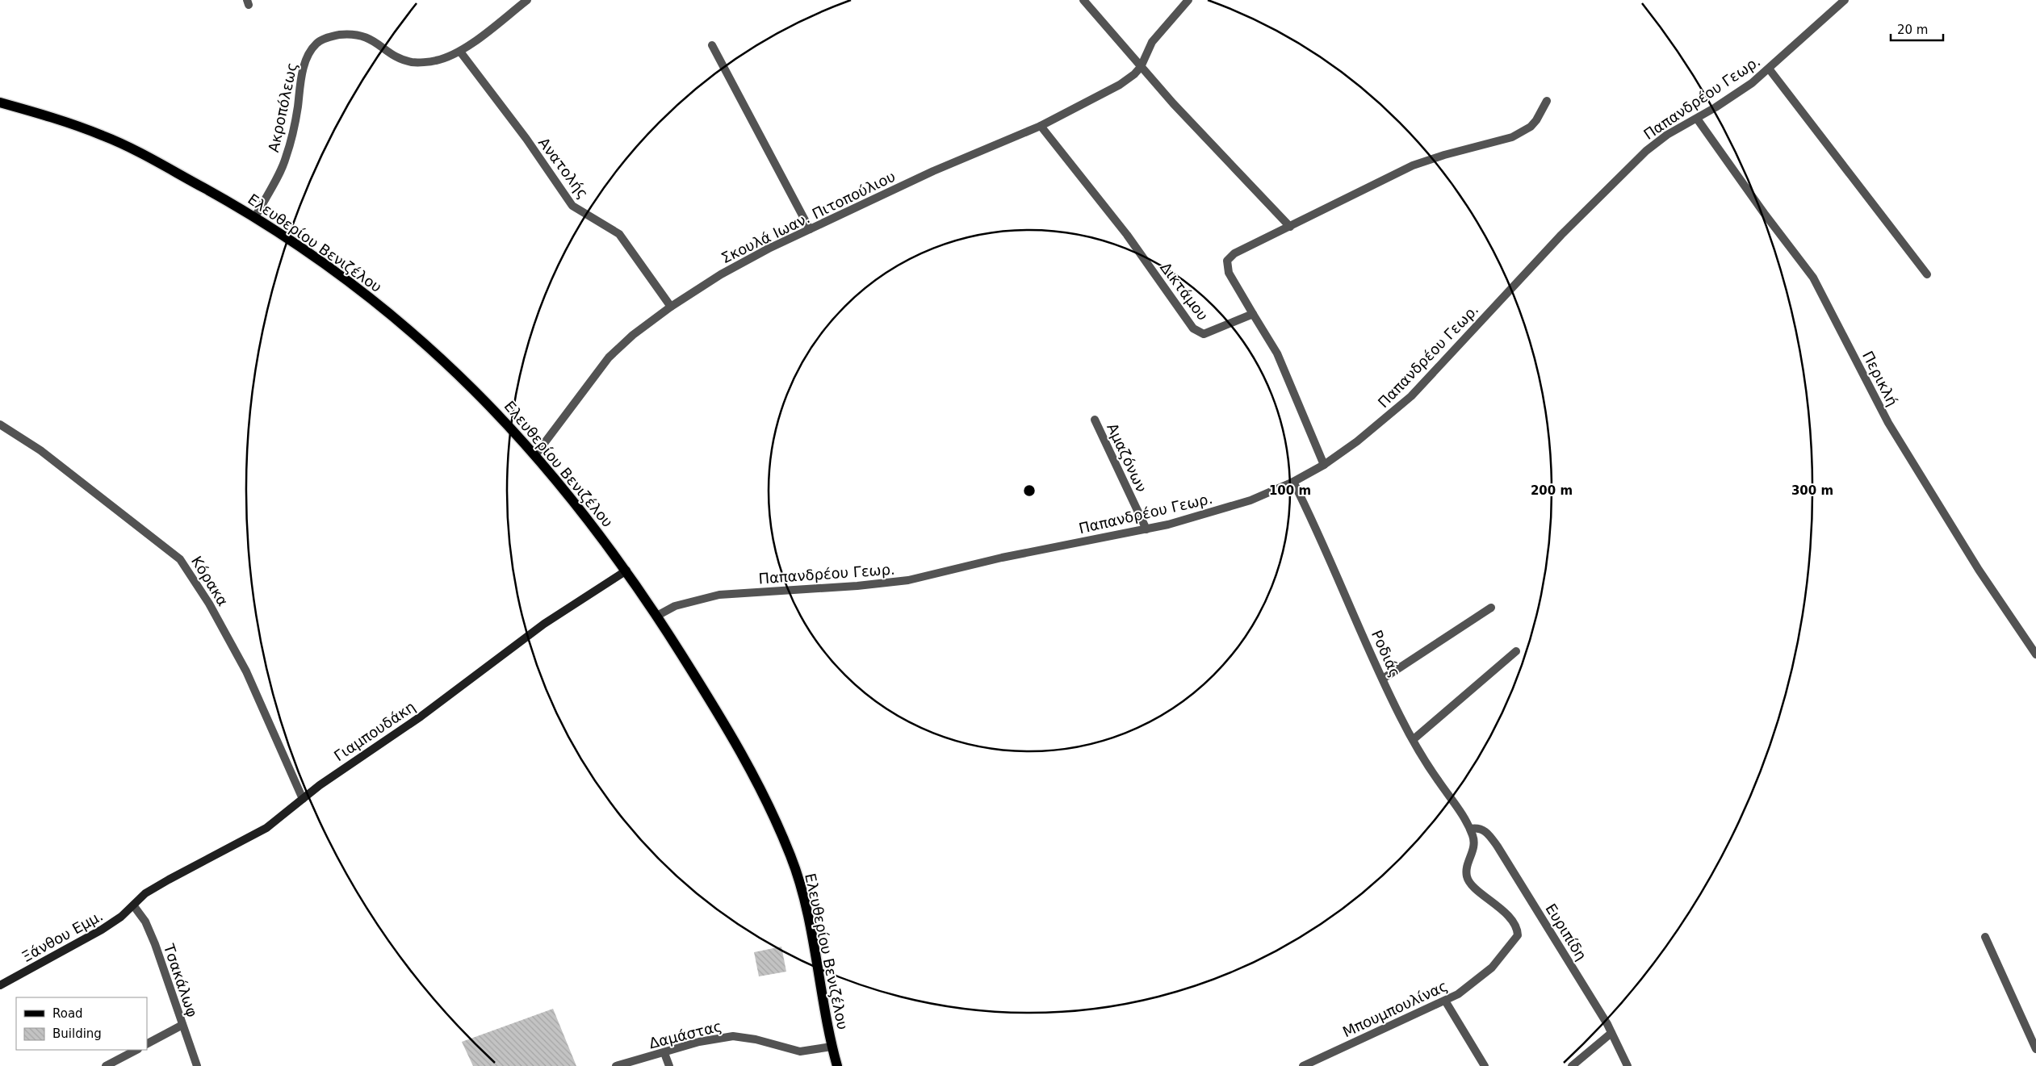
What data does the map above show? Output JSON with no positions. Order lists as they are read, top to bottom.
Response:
{
  "streets": {
    "main road": ["Ελευθερίου Βενιζέλου"],
    "street": [
      "Παπανδρέου Γεωρ.",
      "Ακροπόλεως",
      "Ανατολής",
      "Σκουλά Ιωαν. Πιτοπούλιου",
      "Δικτάμου",
      "Περικλή",
      "Αμαζόνων",
      "Κόρακα",
      "Ροδιάς",
      "Γιαμπουδάκη",
      "Ευριπίδη",
      "Ξάνθου Εμμ.",
      "Τσακάλωφ",
      "Μπουμπουλίνας",
      "Δαμάστας"
    ]
  },
  "crossings": [
    ["Παπανδρέου Γεωρ.", "Ελευθερίου Βενιζέλου"],
    ["Παπανδρέου Γεωρ.", "Περικλή"],
    ["Παπανδρέου Γεωρ.", "Αμαζόνων"],
    ["Παπανδρέου Γεωρ.", "Ροδιάς"],
    ["Ακροπόλεως", "Ανατολής"],
    ["Ακροπόλεως", "Ελευθερίου Βενιζέλου"],
    ["Ανατολής", "Σκουλά Ιωαν. Πιτοπούλιου"],
    ["Σκουλά Ιωαν. Πιτοπούλιου", "Ελευθερίου Βενιζέλου"],
    ["Σκουλά Ιωαν. Πιτοπούλιου", "Δικτάμου"],
    ["Ελευθερίου Βενιζέλου", "Γιαμπουδάκη"],
    ["Ελευθερίου Βενιζέλου", "Δαμάστας"],
    ["Κόρακα", "Γιαμπουδάκη"],
    ["Ροδιάς", "Ευριπίδη"],
    ["Ροδιάς", "Μπουμπουλίνας"],
    ["Γιαμπουδάκη", "Ξάνθου Εμμ."],
    ["Γιαμπουδάκη", "Τσακάλωφ"],
    ["Ευριπίδη", "Μπουμπουλίνας"],
    ["Ξάνθου Εμμ.", "Τσακάλωφ"]
  ],
  "legend": ["Road", "Building"],
  "scale_bar": "20 m",
  "rings": ["100 m", "200 m", "300 m"]
}
